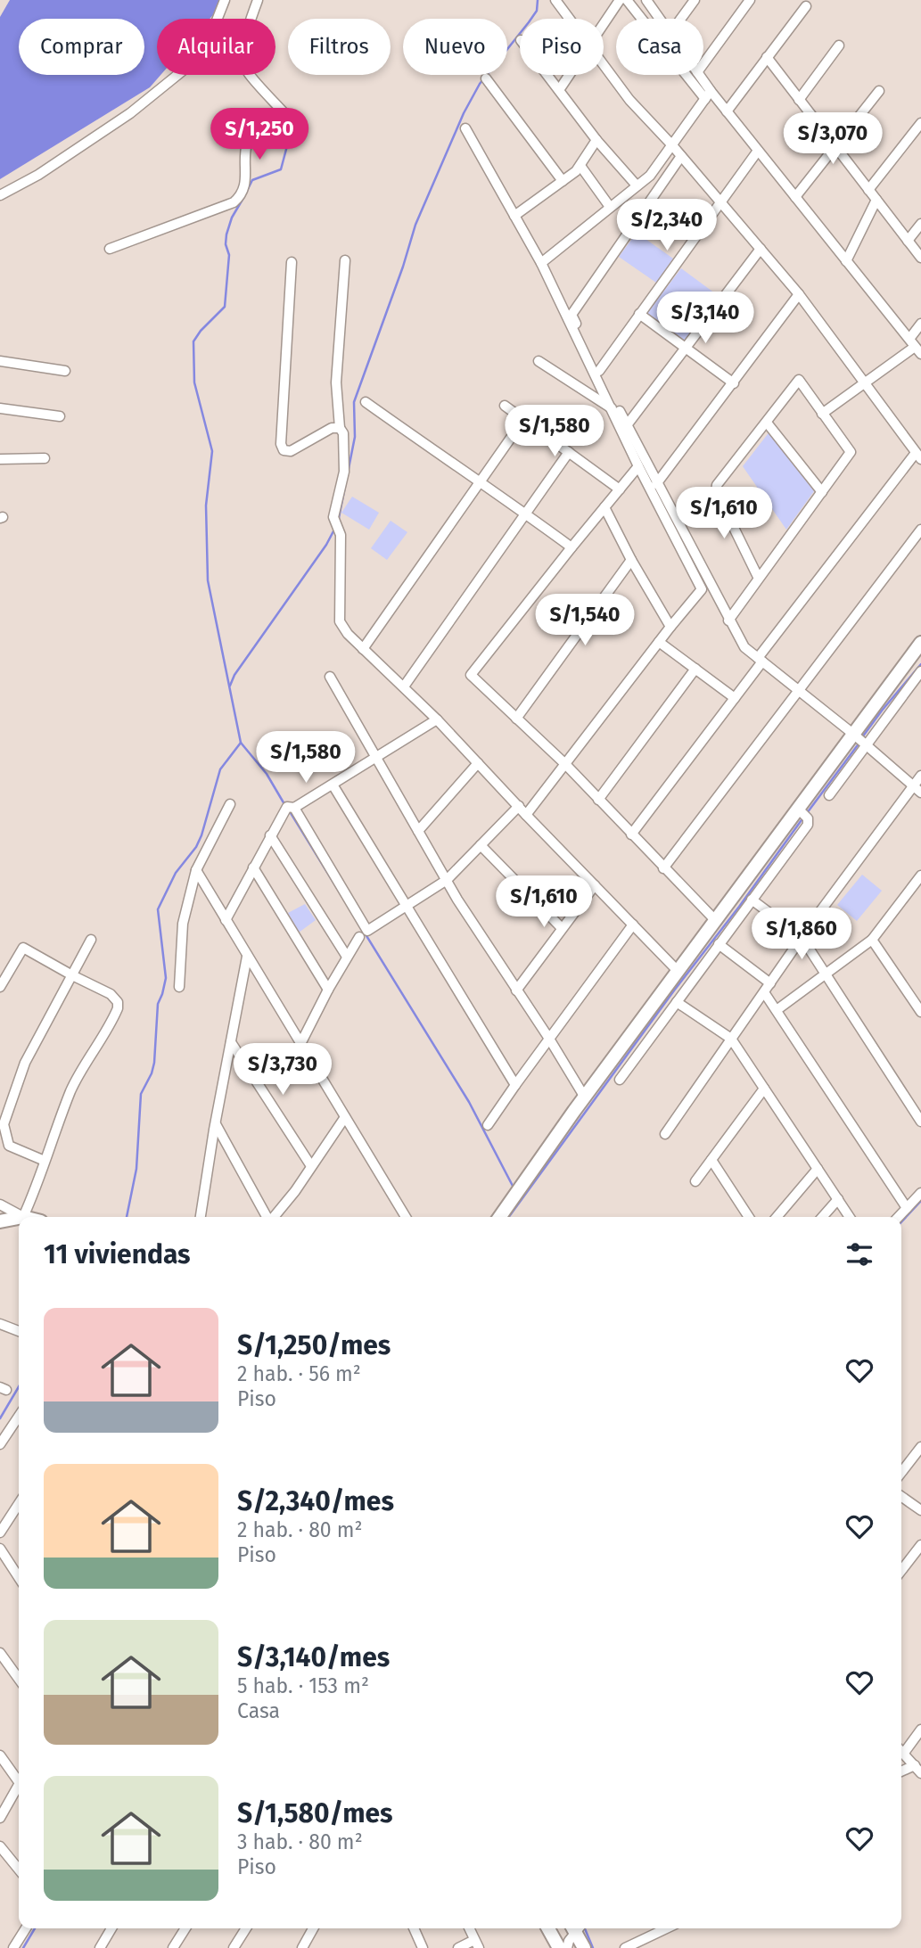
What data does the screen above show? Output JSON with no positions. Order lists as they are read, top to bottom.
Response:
{
  "page": {
    "chip": [
      "Comprar",
      "Alquilar",
      "Filtros",
      "Nuevo",
      "Piso",
      "Casa"
    ],
    "price": [
      "S/1,250",
      "S/3,070",
      "S/2,340",
      "S/3,140",
      "S/1,580",
      "S/1,610",
      "S/1,540",
      "S/1,580",
      "S/1,610",
      "S/1,860",
      "S/3,730"
    ],
    "heading": "11 viviendas",
    "list": [
      {
        "name": "S/1,250/mes",
        "note": "2 hab. · 56 m² · Piso"
      },
      {
        "name": "S/2,340/mes",
        "note": "2 hab. · 80 m² · Piso"
      },
      {
        "name": "S/3,140/mes",
        "note": "5 hab. · 153 m² · Casa"
      },
      {
        "name": "S/1,580/mes",
        "note": "3 hab. · 80 m² · Piso"
      }
    ]
  }
}
